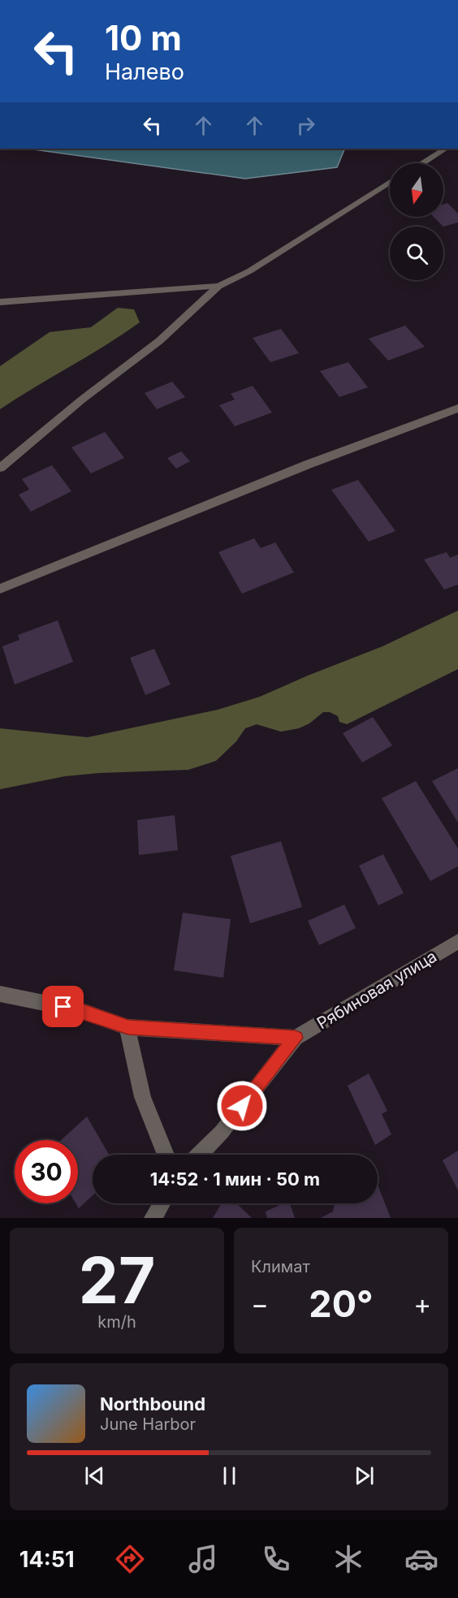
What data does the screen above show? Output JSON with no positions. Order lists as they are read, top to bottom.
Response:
{
  "streets": {
    "street": ["Рябиновая улица"]
  },
  "north": "bottom",
  "page": {
    "turn": ["10 m", "Налево"],
    "limit": "30",
    "trip": "14:52 · 1 мин · 50 m",
    "tile": [
      ["27", "km/h"],
      "Климат"
    ],
    "heat": ["−", "20°", "+"],
    "song": ["Northbound", "June Harbor"],
    "tabs": "14:51"
  }
}
